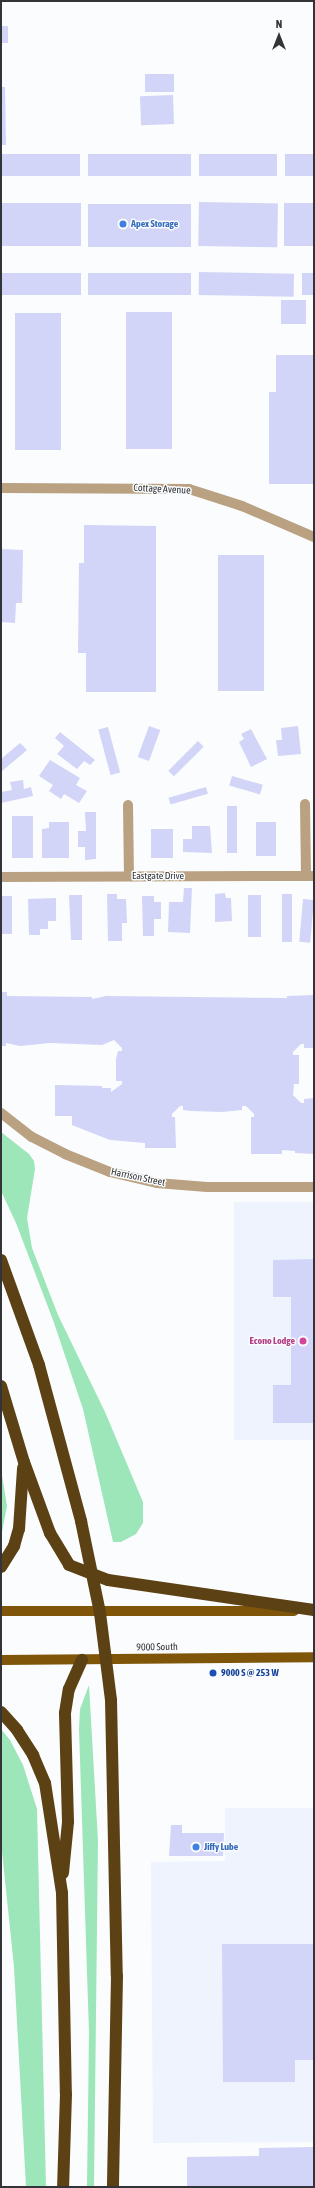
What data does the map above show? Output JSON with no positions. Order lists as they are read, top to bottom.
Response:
{
  "streets": {
    "main road": ["9000 South"],
    "street": ["Cottage Avenue", "Eastgate Drive", "Harrison Street"]
  },
  "places": [
    "Apex Storage",
    "Econo Lodge",
    "9000 S @ 253 W",
    "Jiffy Lube"
  ],
  "north": "top"
}
